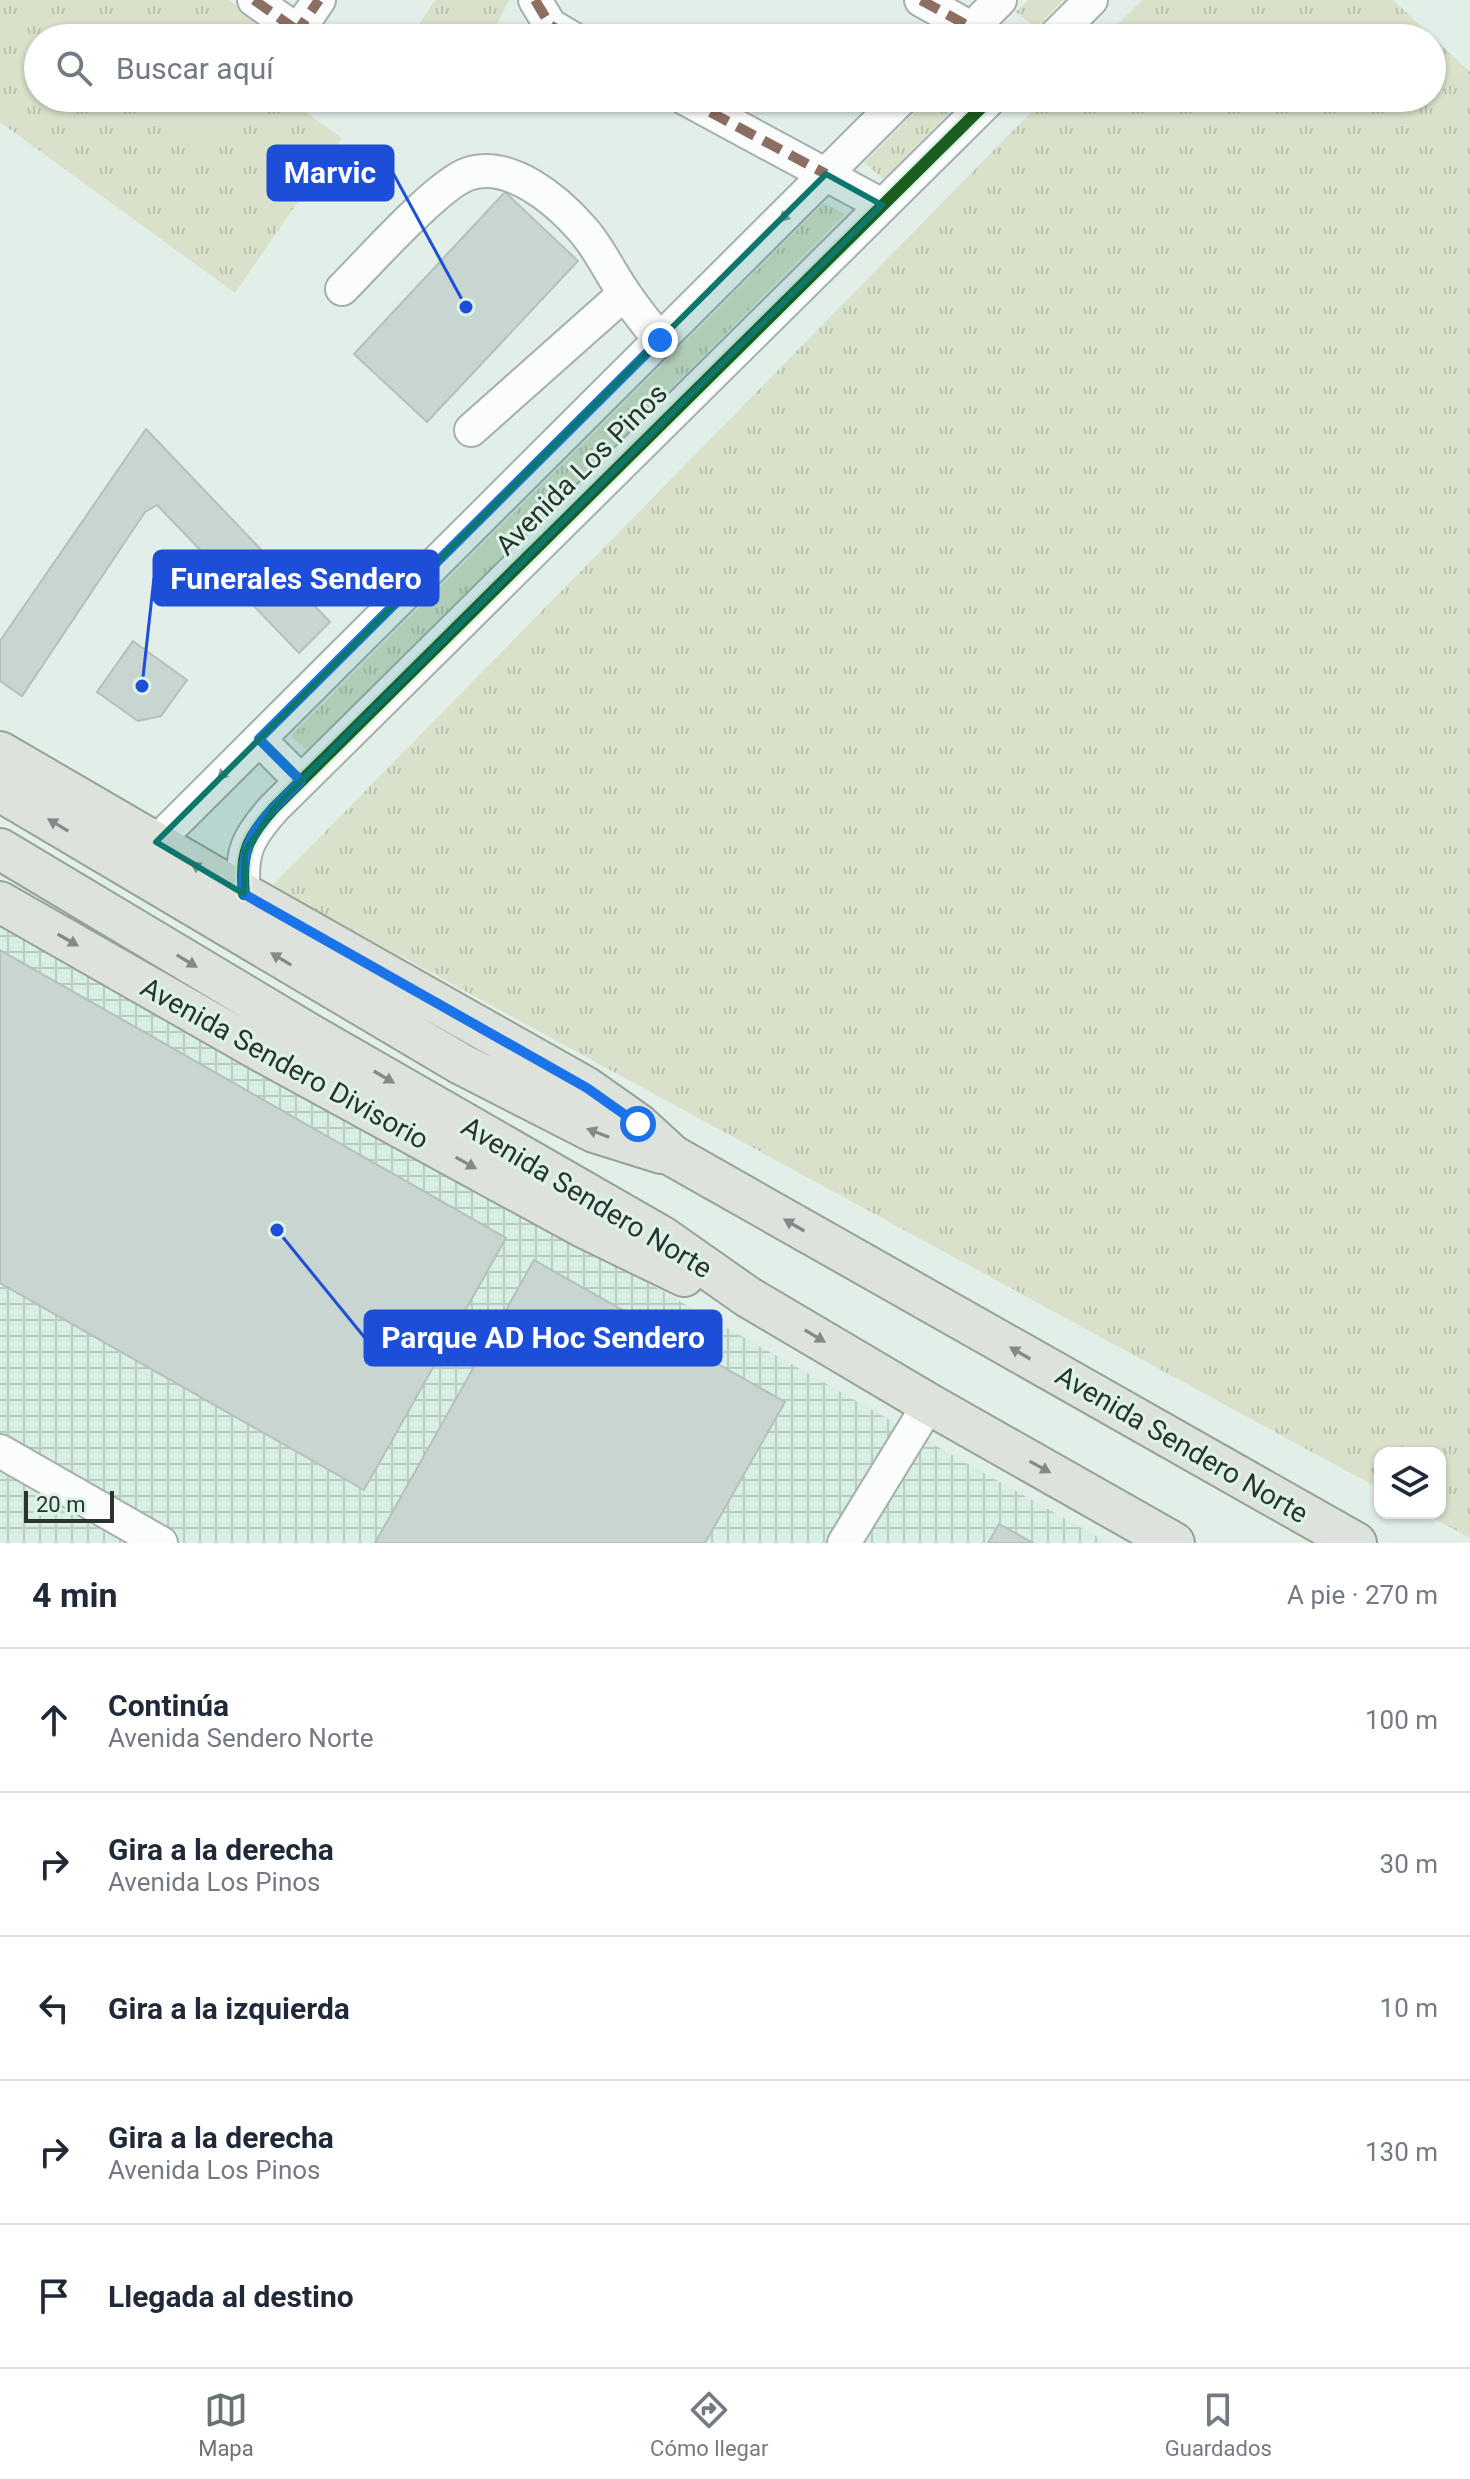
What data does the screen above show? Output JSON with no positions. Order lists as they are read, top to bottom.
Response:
{
  "streets": {
    "main road": ["Avenida Sendero Divisorio", "Avenida Sendero Norte"],
    "street": ["Avenida Los Pinos"]
  },
  "crossings": [
    ["Avenida Los Pinos", "Avenida Sendero Norte"],
    ["Avenida Sendero Divisorio", "Avenida Sendero Norte"]
  ],
  "one_way": ["Avenida Sendero Divisorio"],
  "places": ["Marvic", "Funerales Sendero", "Parque AD Hoc Sendero"],
  "scale_bar": "20 m",
  "page": {
    "search": "Buscar aquí",
    "scale": "20 m",
    "heading": ["4 min", "A pie · 270 m"],
    "list": [
      ["Continúa", "Avenida Sendero Norte", "100 m"],
      ["Gira a la derecha", "Avenida Los Pinos", "30 m"],
      ["Gira a la izquierda", "10 m"],
      ["Gira a la derecha", "Avenida Los Pinos", "130 m"],
      "Llegada al destino"
    ],
    "nav": ["Mapa", "Cómo llegar", "Guardados"]
  }
}
